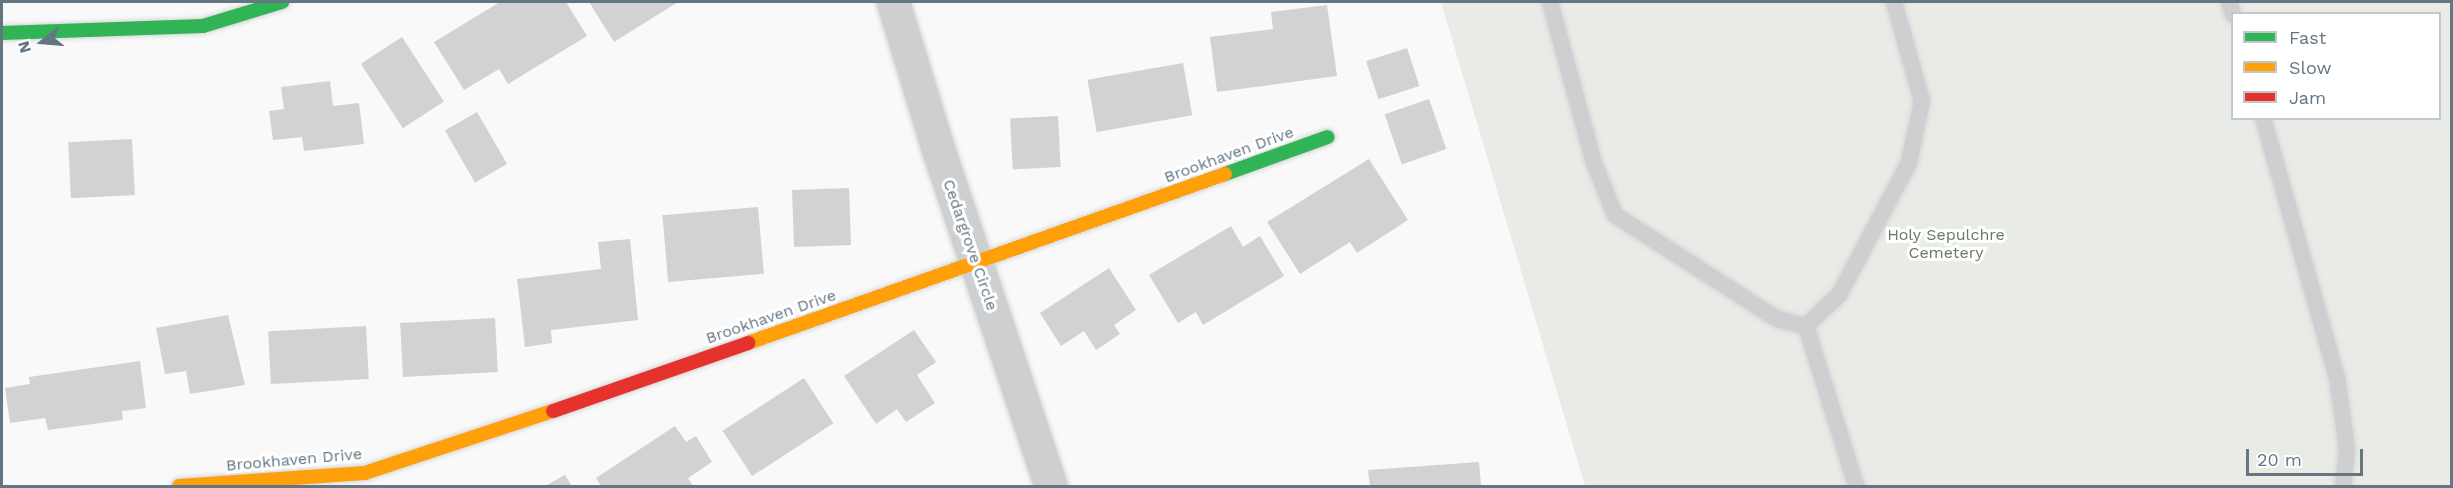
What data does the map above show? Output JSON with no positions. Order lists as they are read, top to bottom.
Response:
{
  "streets": {
    "street": ["Brookhaven Drive", "Cedargrove Circle"]
  },
  "crossings": [
    ["Brookhaven Drive", "Cedargrove Circle"]
  ],
  "parks": ["Holy Sepulchre Cemetery"],
  "legend": ["Fast", "Slow", "Jam"],
  "scale_bar": "20 m",
  "north": "left"
}
